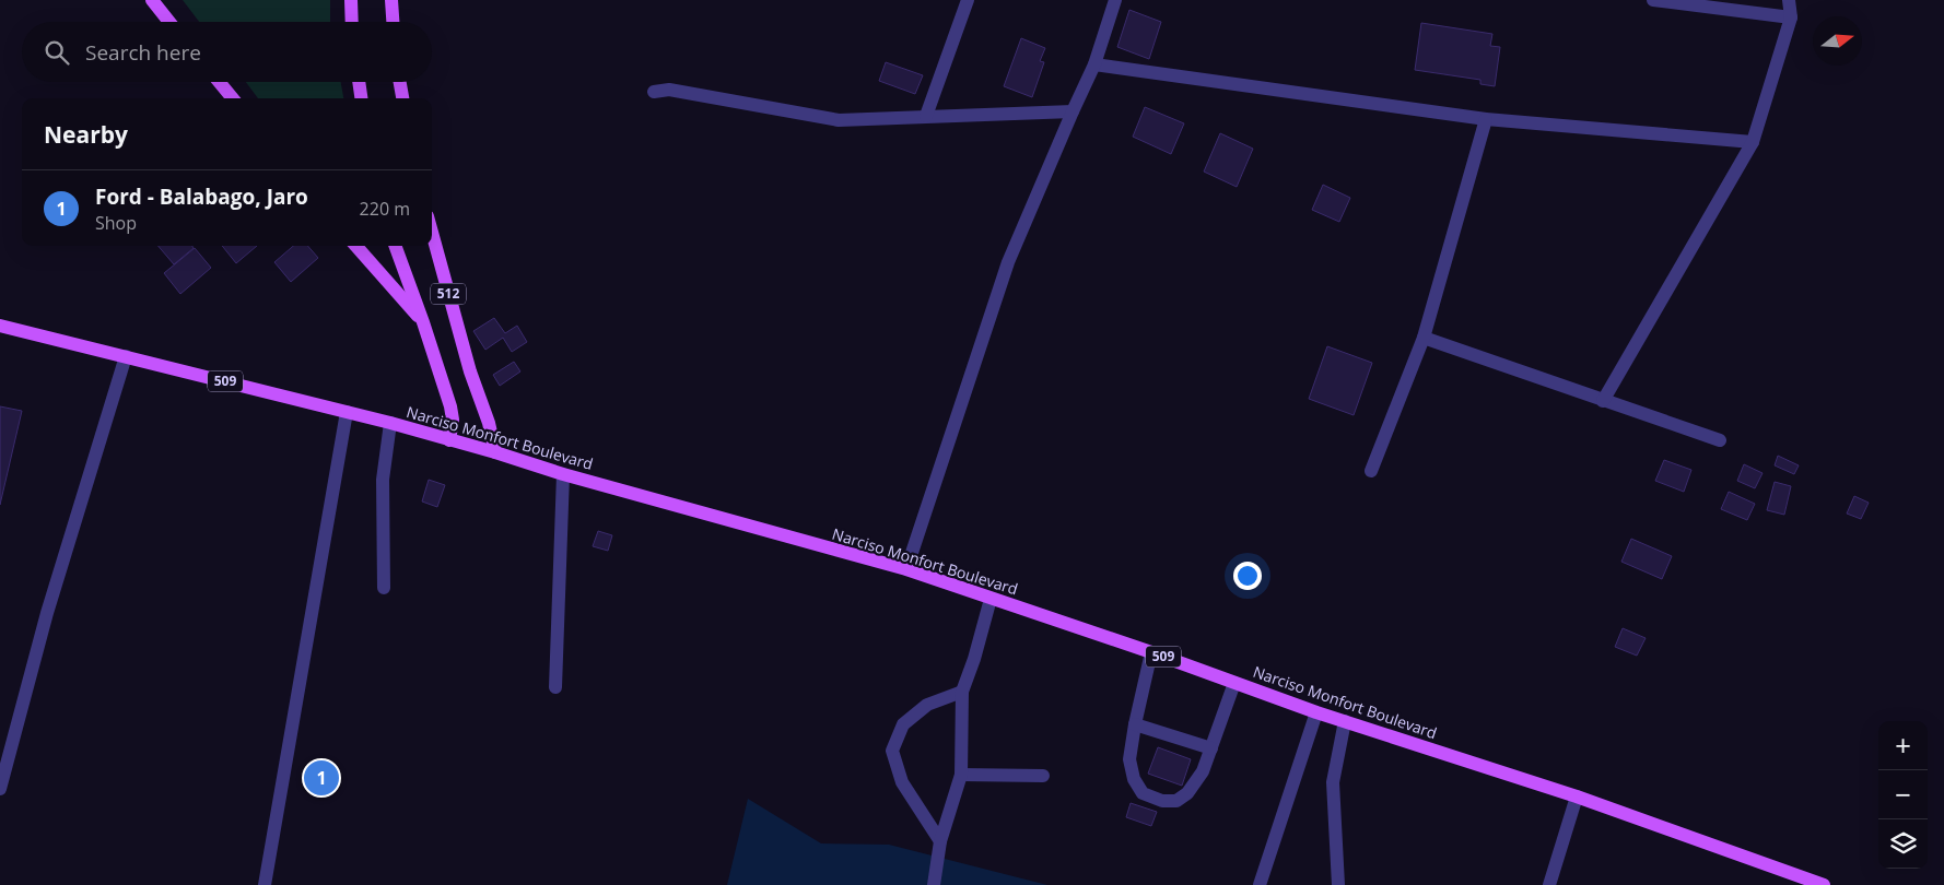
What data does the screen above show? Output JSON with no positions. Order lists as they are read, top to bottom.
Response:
{
  "streets": {
    "main road": ["512", "509", "Narciso Monfort Boulevard"]
  },
  "crossings": [
    ["512", "Narciso Monfort Boulevard"]
  ],
  "north": "right",
  "page": {
    "search": "Search here",
    "heading": "Nearby",
    "list": [
      {
        "mark": "1",
        "name": "Ford - Balabago, Jaro",
        "note": "Shop",
        "value": "220 m"
      }
    ],
    "map_buttons": ["+", "−"],
    "pins": "1"
  }
}
